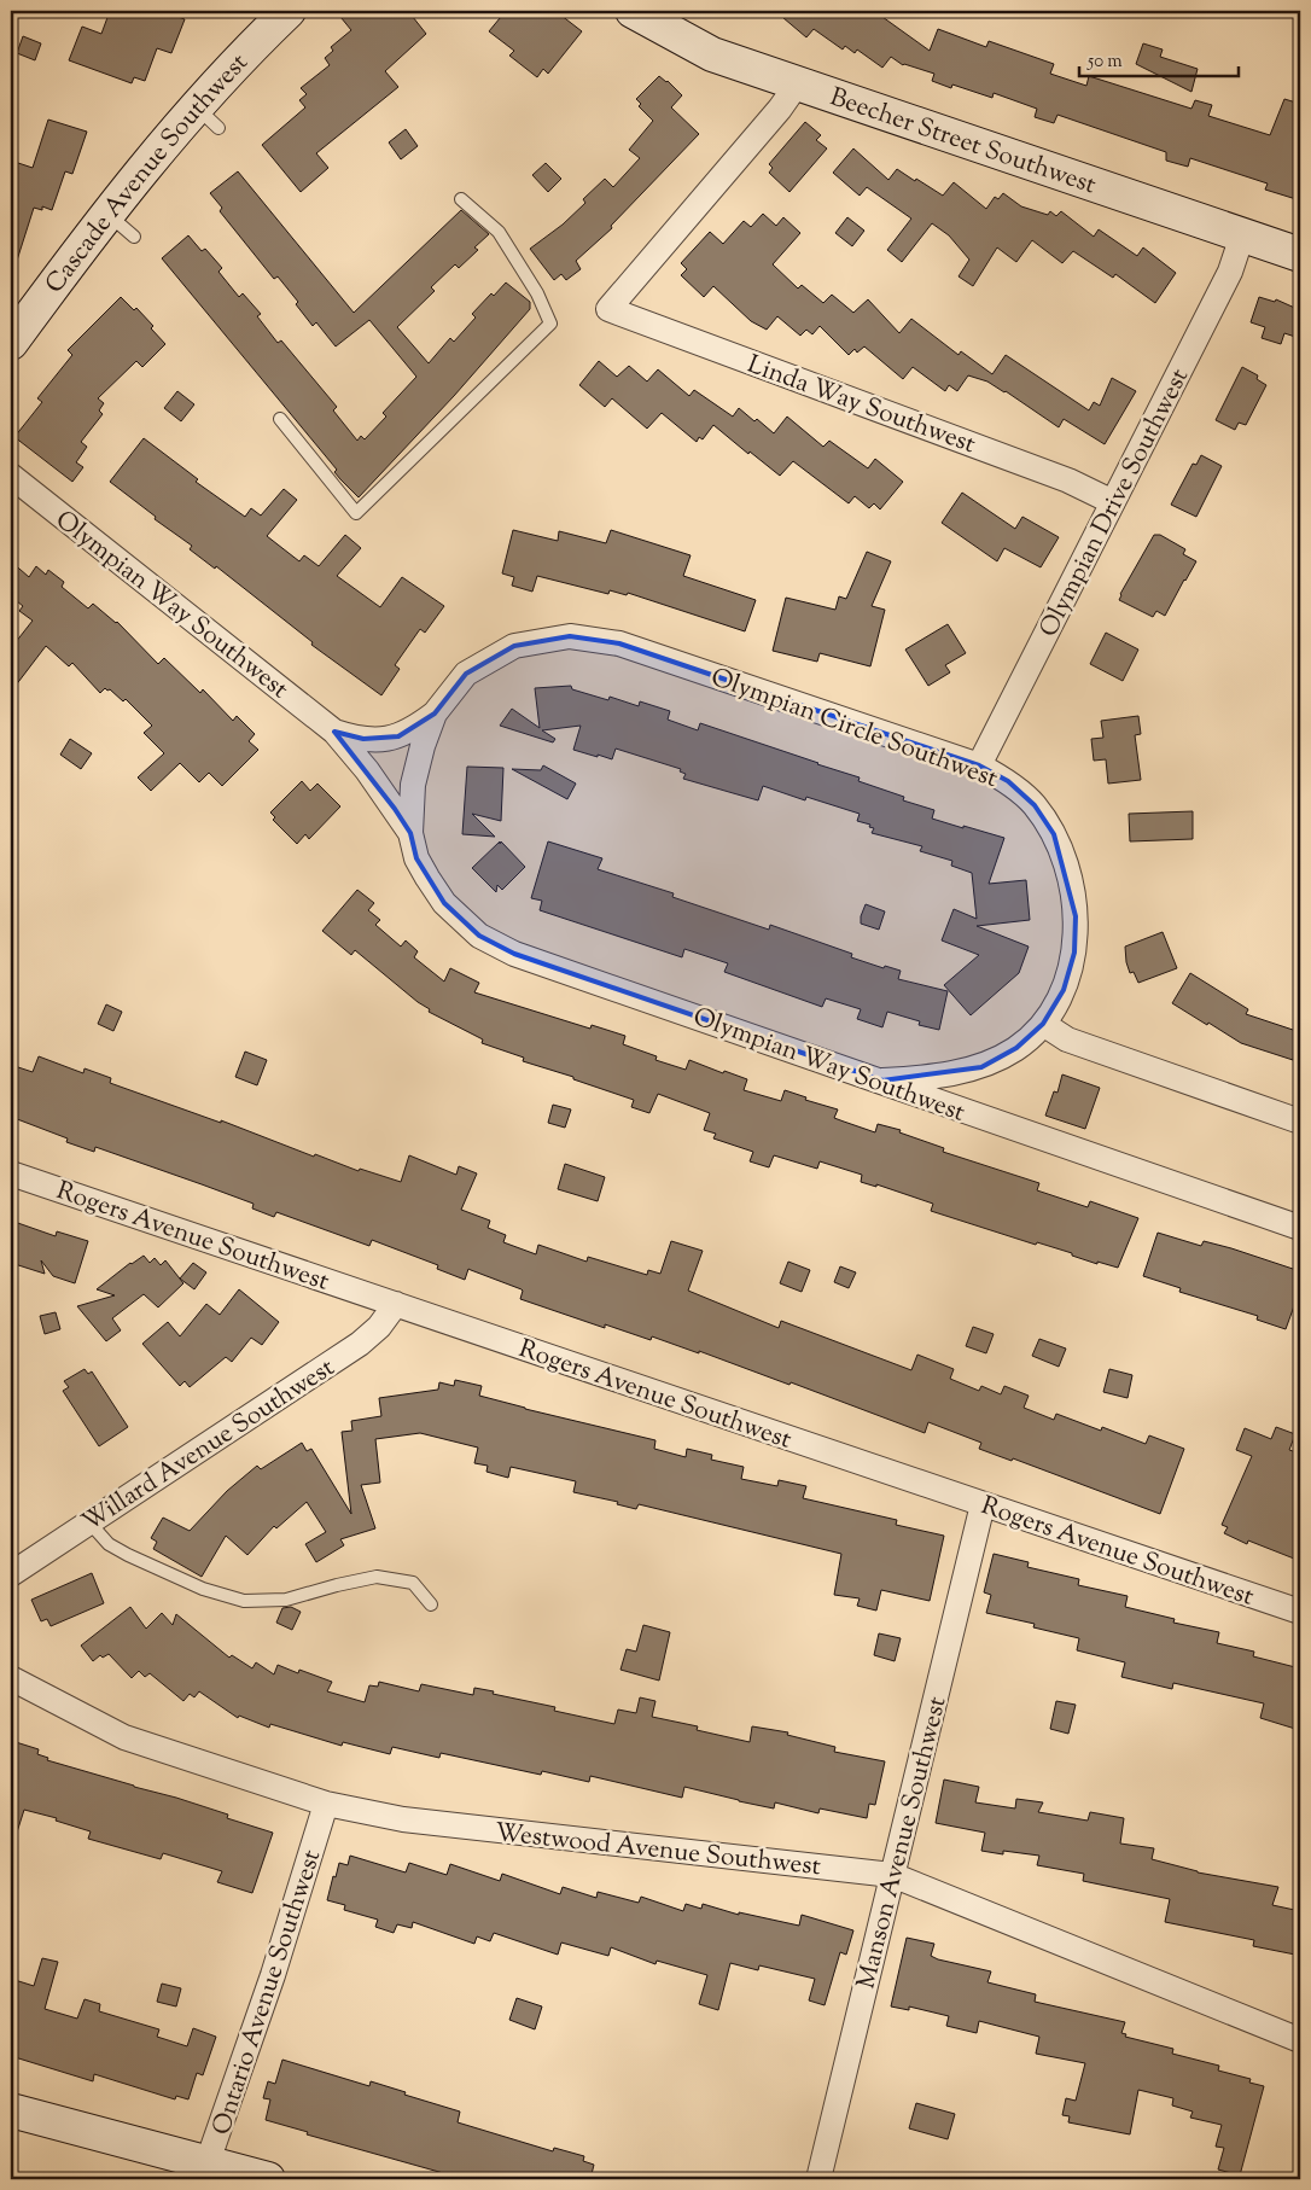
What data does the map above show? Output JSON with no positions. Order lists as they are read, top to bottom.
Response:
{
  "streets": {
    "street": [
      "Beecher Street Southwest",
      "Cascade Avenue Southwest",
      "Linda Way Southwest",
      "Olympian Drive Southwest",
      "Olympian Way Southwest",
      "Olympian Circle Southwest",
      "Rogers Avenue Southwest",
      "Willard Avenue Southwest",
      "Manson Avenue Southwest",
      "Westwood Avenue Southwest",
      "Ontario Avenue Southwest"
    ]
  },
  "crossings": [
    ["Beecher Street Southwest", "Linda Way Southwest"],
    ["Beecher Street Southwest", "Olympian Drive Southwest"],
    ["Linda Way Southwest", "Olympian Drive Southwest"],
    ["Olympian Drive Southwest", "Olympian Circle Southwest"],
    ["Olympian Way Southwest", "Olympian Circle Southwest"],
    ["Rogers Avenue Southwest", "Willard Avenue Southwest"],
    ["Rogers Avenue Southwest", "Manson Avenue Southwest"],
    ["Manson Avenue Southwest", "Westwood Avenue Southwest"],
    ["Westwood Avenue Southwest", "Ontario Avenue Southwest"]
  ],
  "scale_bar": "50 m"
}
